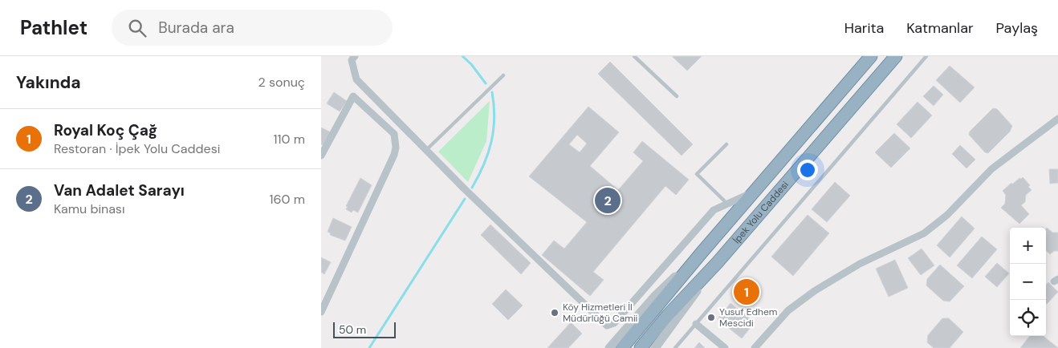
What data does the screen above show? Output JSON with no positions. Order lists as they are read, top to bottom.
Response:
{
  "streets": {
    "highway": ["İpek Yolu Caddesi"]
  },
  "places": ["Köy Hizmetleri İl Müdürlüğü Camii", "Yusuf Edhem Mescidi"],
  "scale_bar": "50 m",
  "page": {
    "header": "Pathlet",
    "search": "Burada ara",
    "nav": ["Harita", "Katmanlar", "Paylaş"],
    "heading": ["Yakında", "2 sonuç"],
    "list": [
      {
        "mark": "1",
        "name": "Royal Koç Çağ",
        "note": "Restoran · İpek Yolu Caddesi",
        "value": "110 m"
      },
      {
        "mark": "2",
        "name": "Van Adalet Sarayı",
        "note": "Kamu binası",
        "value": "160 m"
      }
    ],
    "pins": ["2", "1"],
    "map_buttons": ["+", "−"],
    "scale": "50 m"
  }
}
